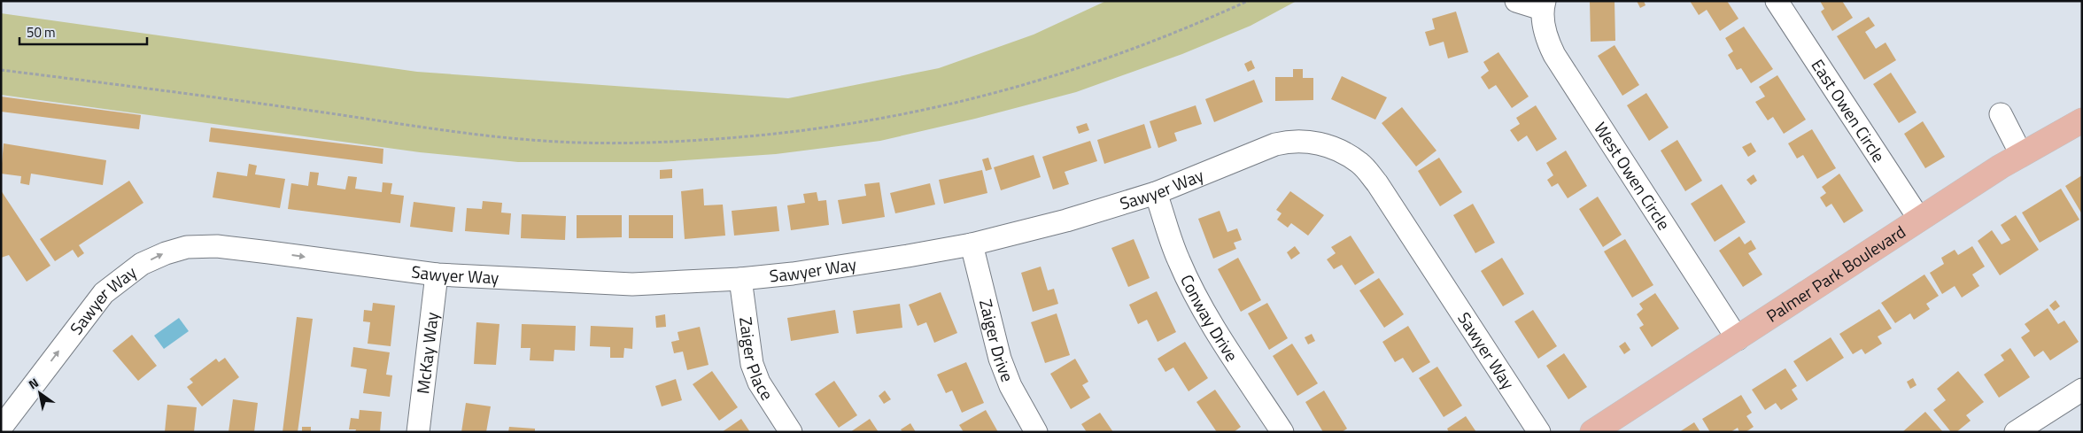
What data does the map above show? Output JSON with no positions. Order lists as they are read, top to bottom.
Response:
{
  "streets": {
    "main road": ["Palmer Park Boulevard"],
    "street": [
      "East Owen Circle",
      "West Owen Circle",
      "Sawyer Way",
      "Conway Drive",
      "Zaiger Drive",
      "McKay Way",
      "Zaiger Place"
    ]
  },
  "crossings": [
    ["East Owen Circle", "Palmer Park Boulevard"],
    ["West Owen Circle", "Palmer Park Boulevard"],
    ["Sawyer Way", "Conway Drive"],
    ["Sawyer Way", "Zaiger Drive"],
    ["Sawyer Way", "McKay Way"],
    ["Sawyer Way", "Zaiger Place"]
  ],
  "scale_bar": "50 m",
  "north": "top left"
}
